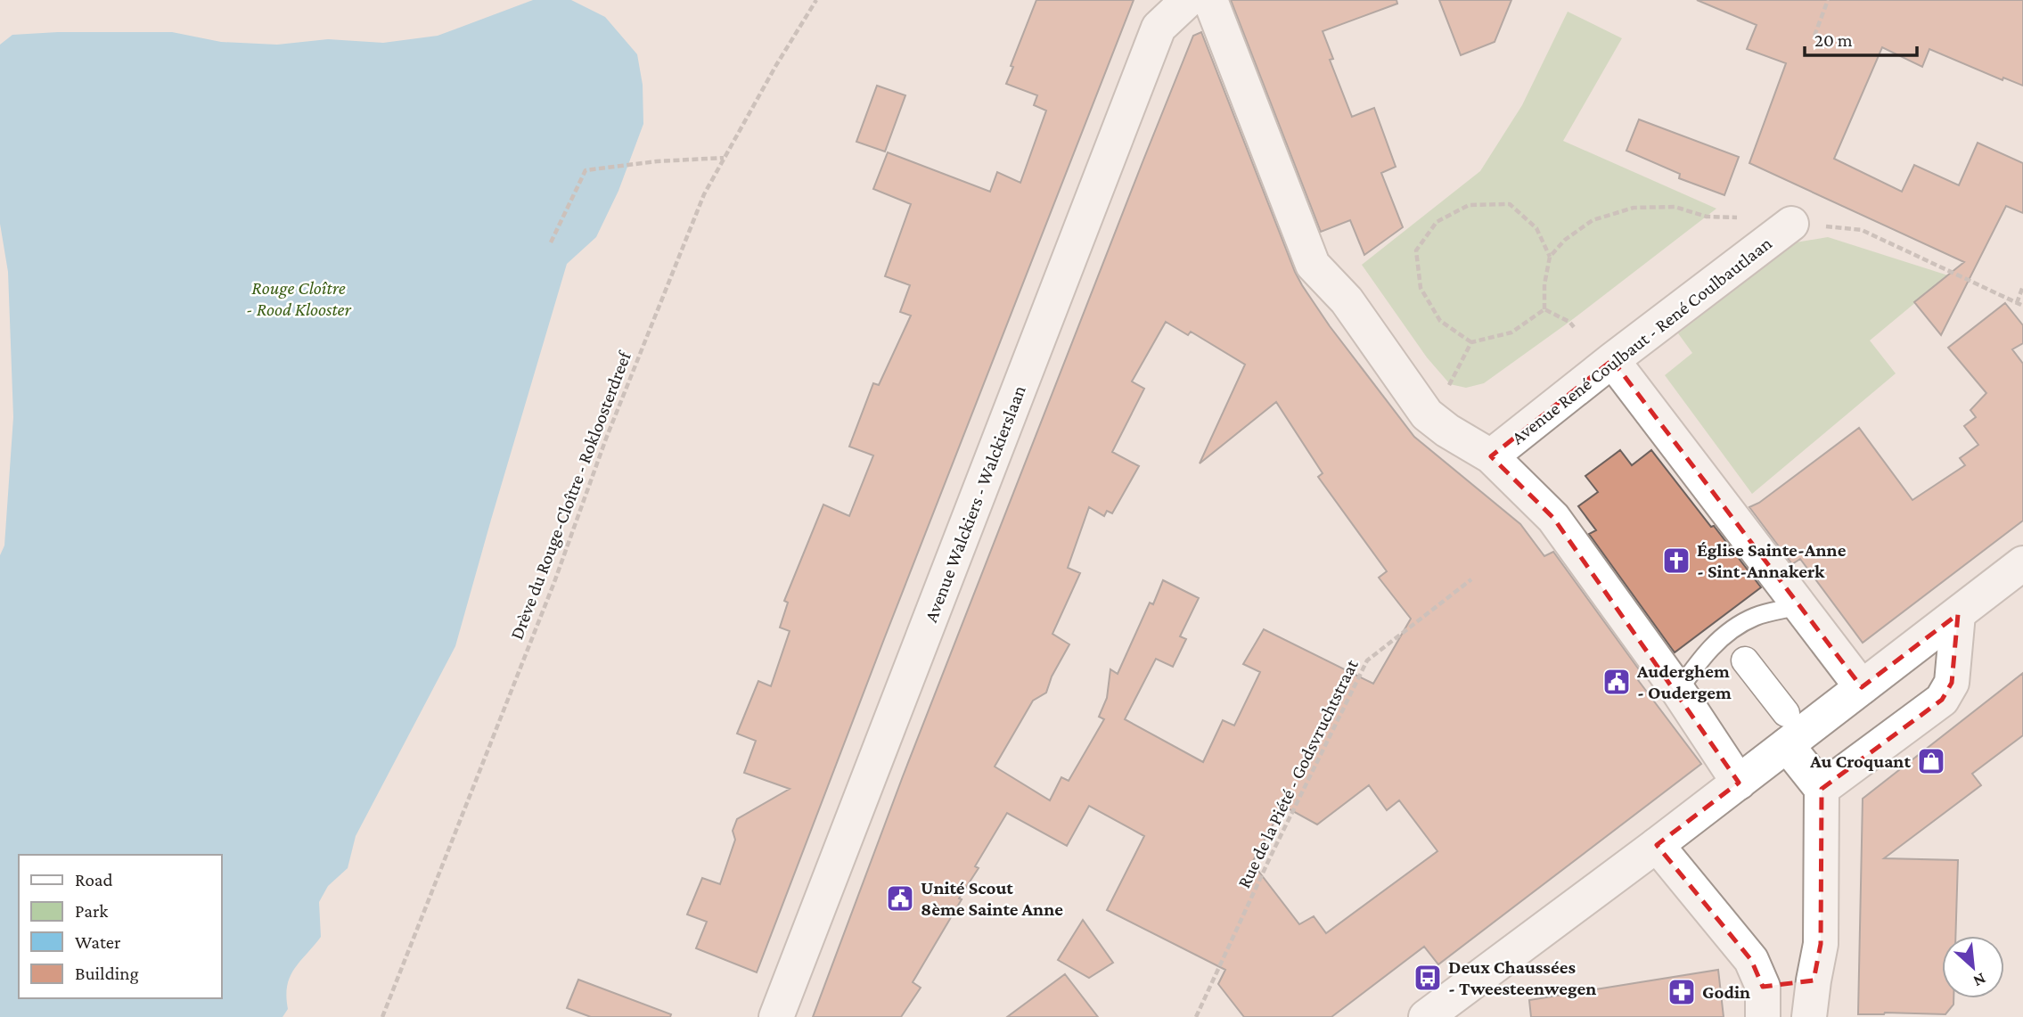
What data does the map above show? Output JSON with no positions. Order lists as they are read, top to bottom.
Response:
{
  "streets": {
    "street": ["Avenue René Coulbaut - René Coulbautlaan", "Avenue Walckiers - Walckierslaan"],
    "path": ["Drève du Rouge-Cloître - Rokloosterdreef", "Rue de la Piété - Godsvruchtstraat"]
  },
  "parks": ["Rouge Cloître - Rood Klooster"],
  "places": {
    "church": ["Église Sainte-Anne - Sint-Annakerk"],
    "public building": ["Auderghem - Oudergem", "Unité Scout 8ème Sainte Anne"],
    "shop": ["Au Croquant"],
    "bus stop": ["Deux Chaussées - Tweesteenwegen"],
    "pharmacy": ["Godin"]
  },
  "legend": [
    "Road",
    "Park",
    "Water",
    "Building"
  ],
  "scale_bar": "20 m",
  "north": "bottom right"
}
